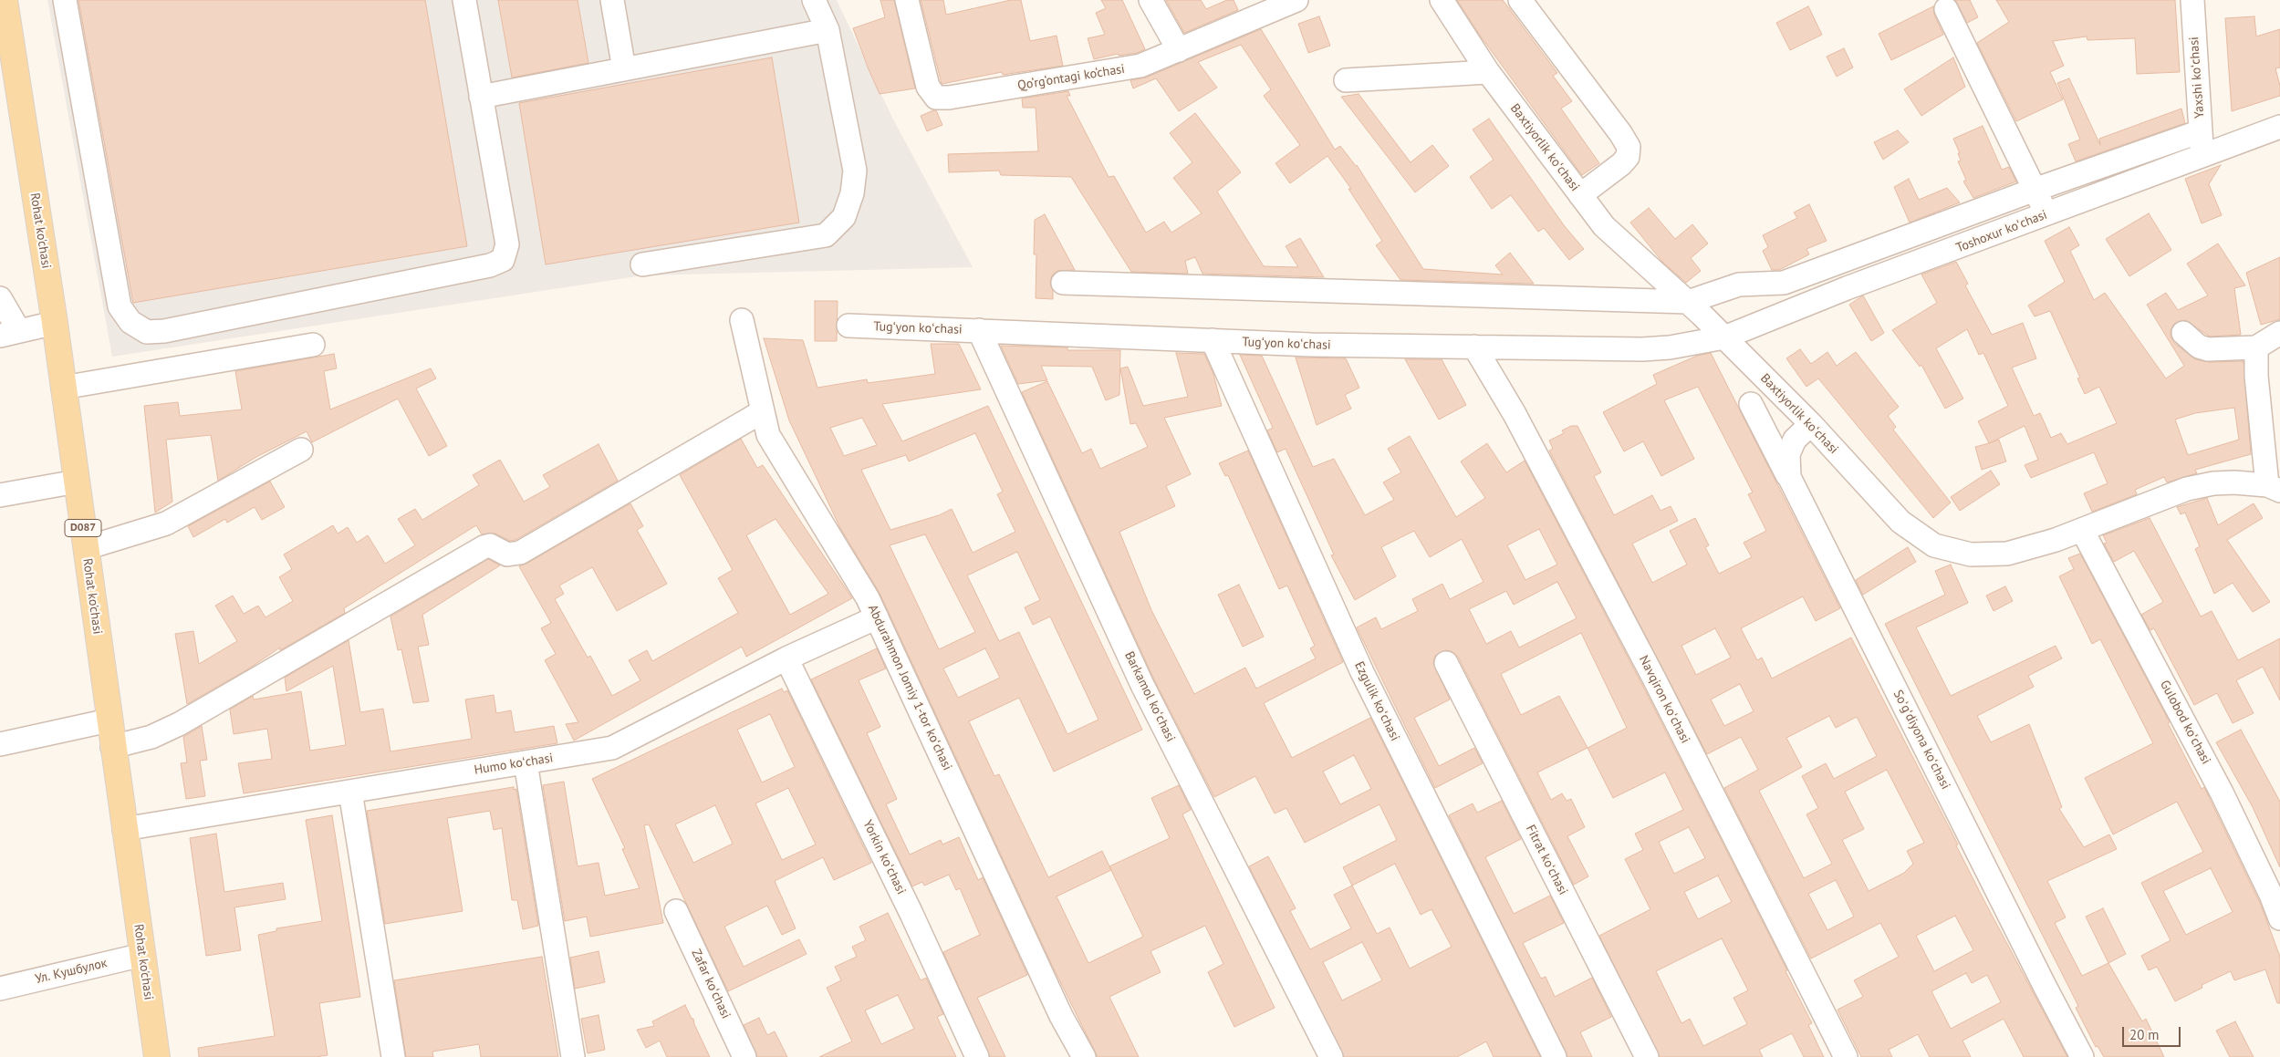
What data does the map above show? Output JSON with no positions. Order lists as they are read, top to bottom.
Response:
{
  "streets": {
    "main road": ["Rohat ko'chasi", "D087"],
    "street": [
      "Qo‘rg‘ontagi ko‘chasi",
      "Yaxshi koʻchasi",
      "Baxtiyorlik koʻchasi",
      "Toshoxur koʻchasi",
      "Tugʻyon koʻchasi",
      "Abdurahmon Jomiy 1-tor koʻchasi",
      "Barkamol koʻchasi",
      "Navqiron koʻchasi",
      "Ezgulik koʻchasi",
      "Gulobod koʻchasi",
      "Soʻgʻdiyona koʻchasi",
      "Humo koʻchasi",
      "Yorkin koʻchasi",
      "Fitrat koʻchasi",
      "Ул. Кушбулок",
      "Zafar koʻchasi"
    ]
  },
  "crossings": [
    ["Yaxshi koʻchasi", "Toshoxur koʻchasi"],
    ["Baxtiyorlik koʻchasi", "Toshoxur koʻchasi"],
    ["Baxtiyorlik koʻchasi", "Tugʻyon koʻchasi"],
    ["Baxtiyorlik koʻchasi", "Gulobod koʻchasi"],
    ["Baxtiyorlik koʻchasi", "Soʻgʻdiyona koʻchasi"],
    ["Rohat ko'chasi", "Humo koʻchasi"],
    ["Rohat ko'chasi", "Ул. Кушбулок"],
    ["Toshoxur koʻchasi", "Tugʻyon koʻchasi"],
    ["Tugʻyon koʻchasi", "Barkamol koʻchasi"],
    ["Tugʻyon koʻchasi", "Navqiron koʻchasi"],
    ["Tugʻyon koʻchasi", "Ezgulik koʻchasi"],
    ["Abdurahmon Jomiy 1-tor koʻchasi", "Humo koʻchasi"],
    ["Humo koʻchasi", "Yorkin koʻchasi"]
  ],
  "scale_bar": "20 m"
}
